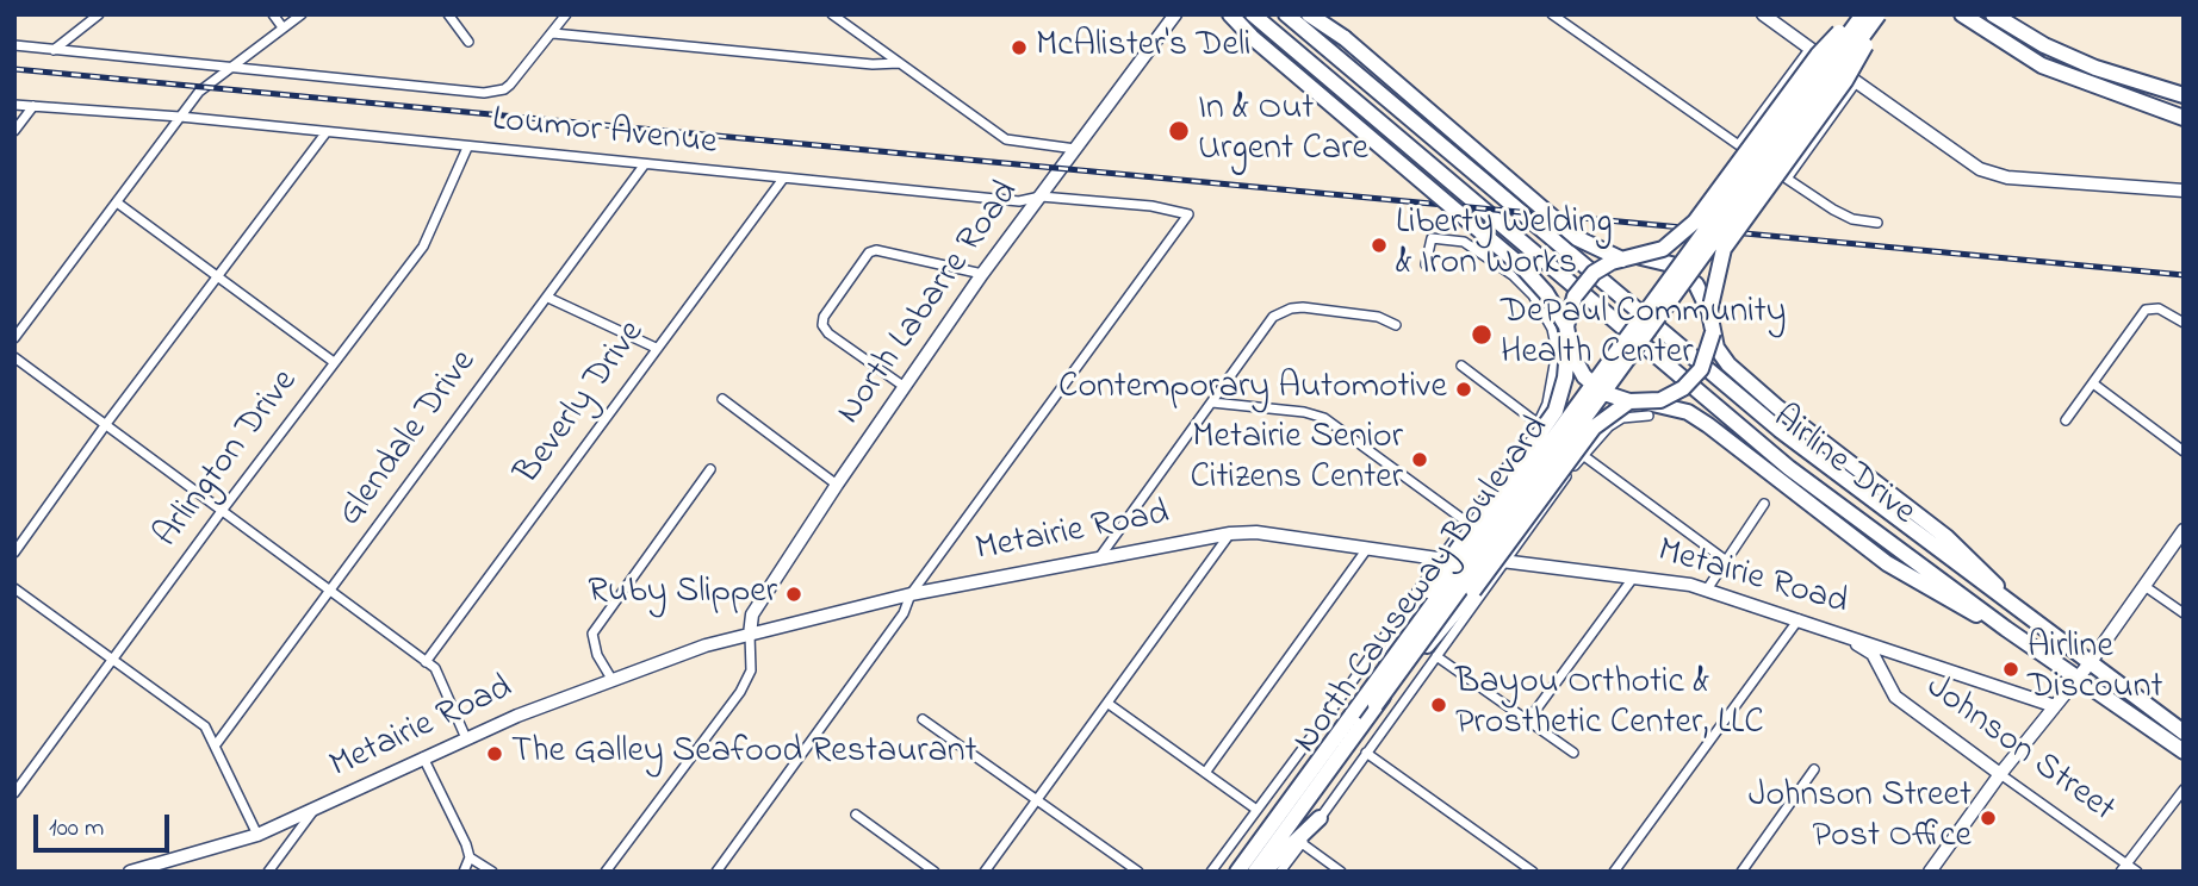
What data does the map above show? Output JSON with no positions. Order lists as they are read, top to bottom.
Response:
{
  "streets": {
    "highway": ["Airline Drive", "North Causeway Boulevard"],
    "main road": ["North Labarre Road", "Metairie Road", "Johnson Street"],
    "street": [
      "Loumor Avenue",
      "Beverly Drive",
      "Glendale Drive",
      "Arlington Drive"
    ]
  },
  "crossings": [
    ["Loumor Avenue", "North Labarre Road"],
    ["Loumor Avenue", "Beverly Drive"],
    ["Loumor Avenue", "Glendale Drive"],
    ["Loumor Avenue", "Arlington Drive"],
    ["Loumor Avenue", "Metairie Road"],
    ["North Labarre Road", "Metairie Road"],
    ["Metairie Road", "North Causeway Boulevard"],
    ["Metairie Road", "Johnson Street"]
  ],
  "places": [
    "McAlister's Deli",
    "In & Out Urgent Care",
    "Liberty Welding & Iron Works",
    "DePaul Community Health Center",
    "Contemporary Automotive",
    "Metairie Senior Citizens Center",
    "Ruby Slipper",
    "Airline Discount",
    "Bayou Orthotic & Prosthetic Center, LLC",
    "The Galley Seafood Restaurant",
    "Johnson Street Post Office"
  ],
  "scale_bar": "100 m"
}
